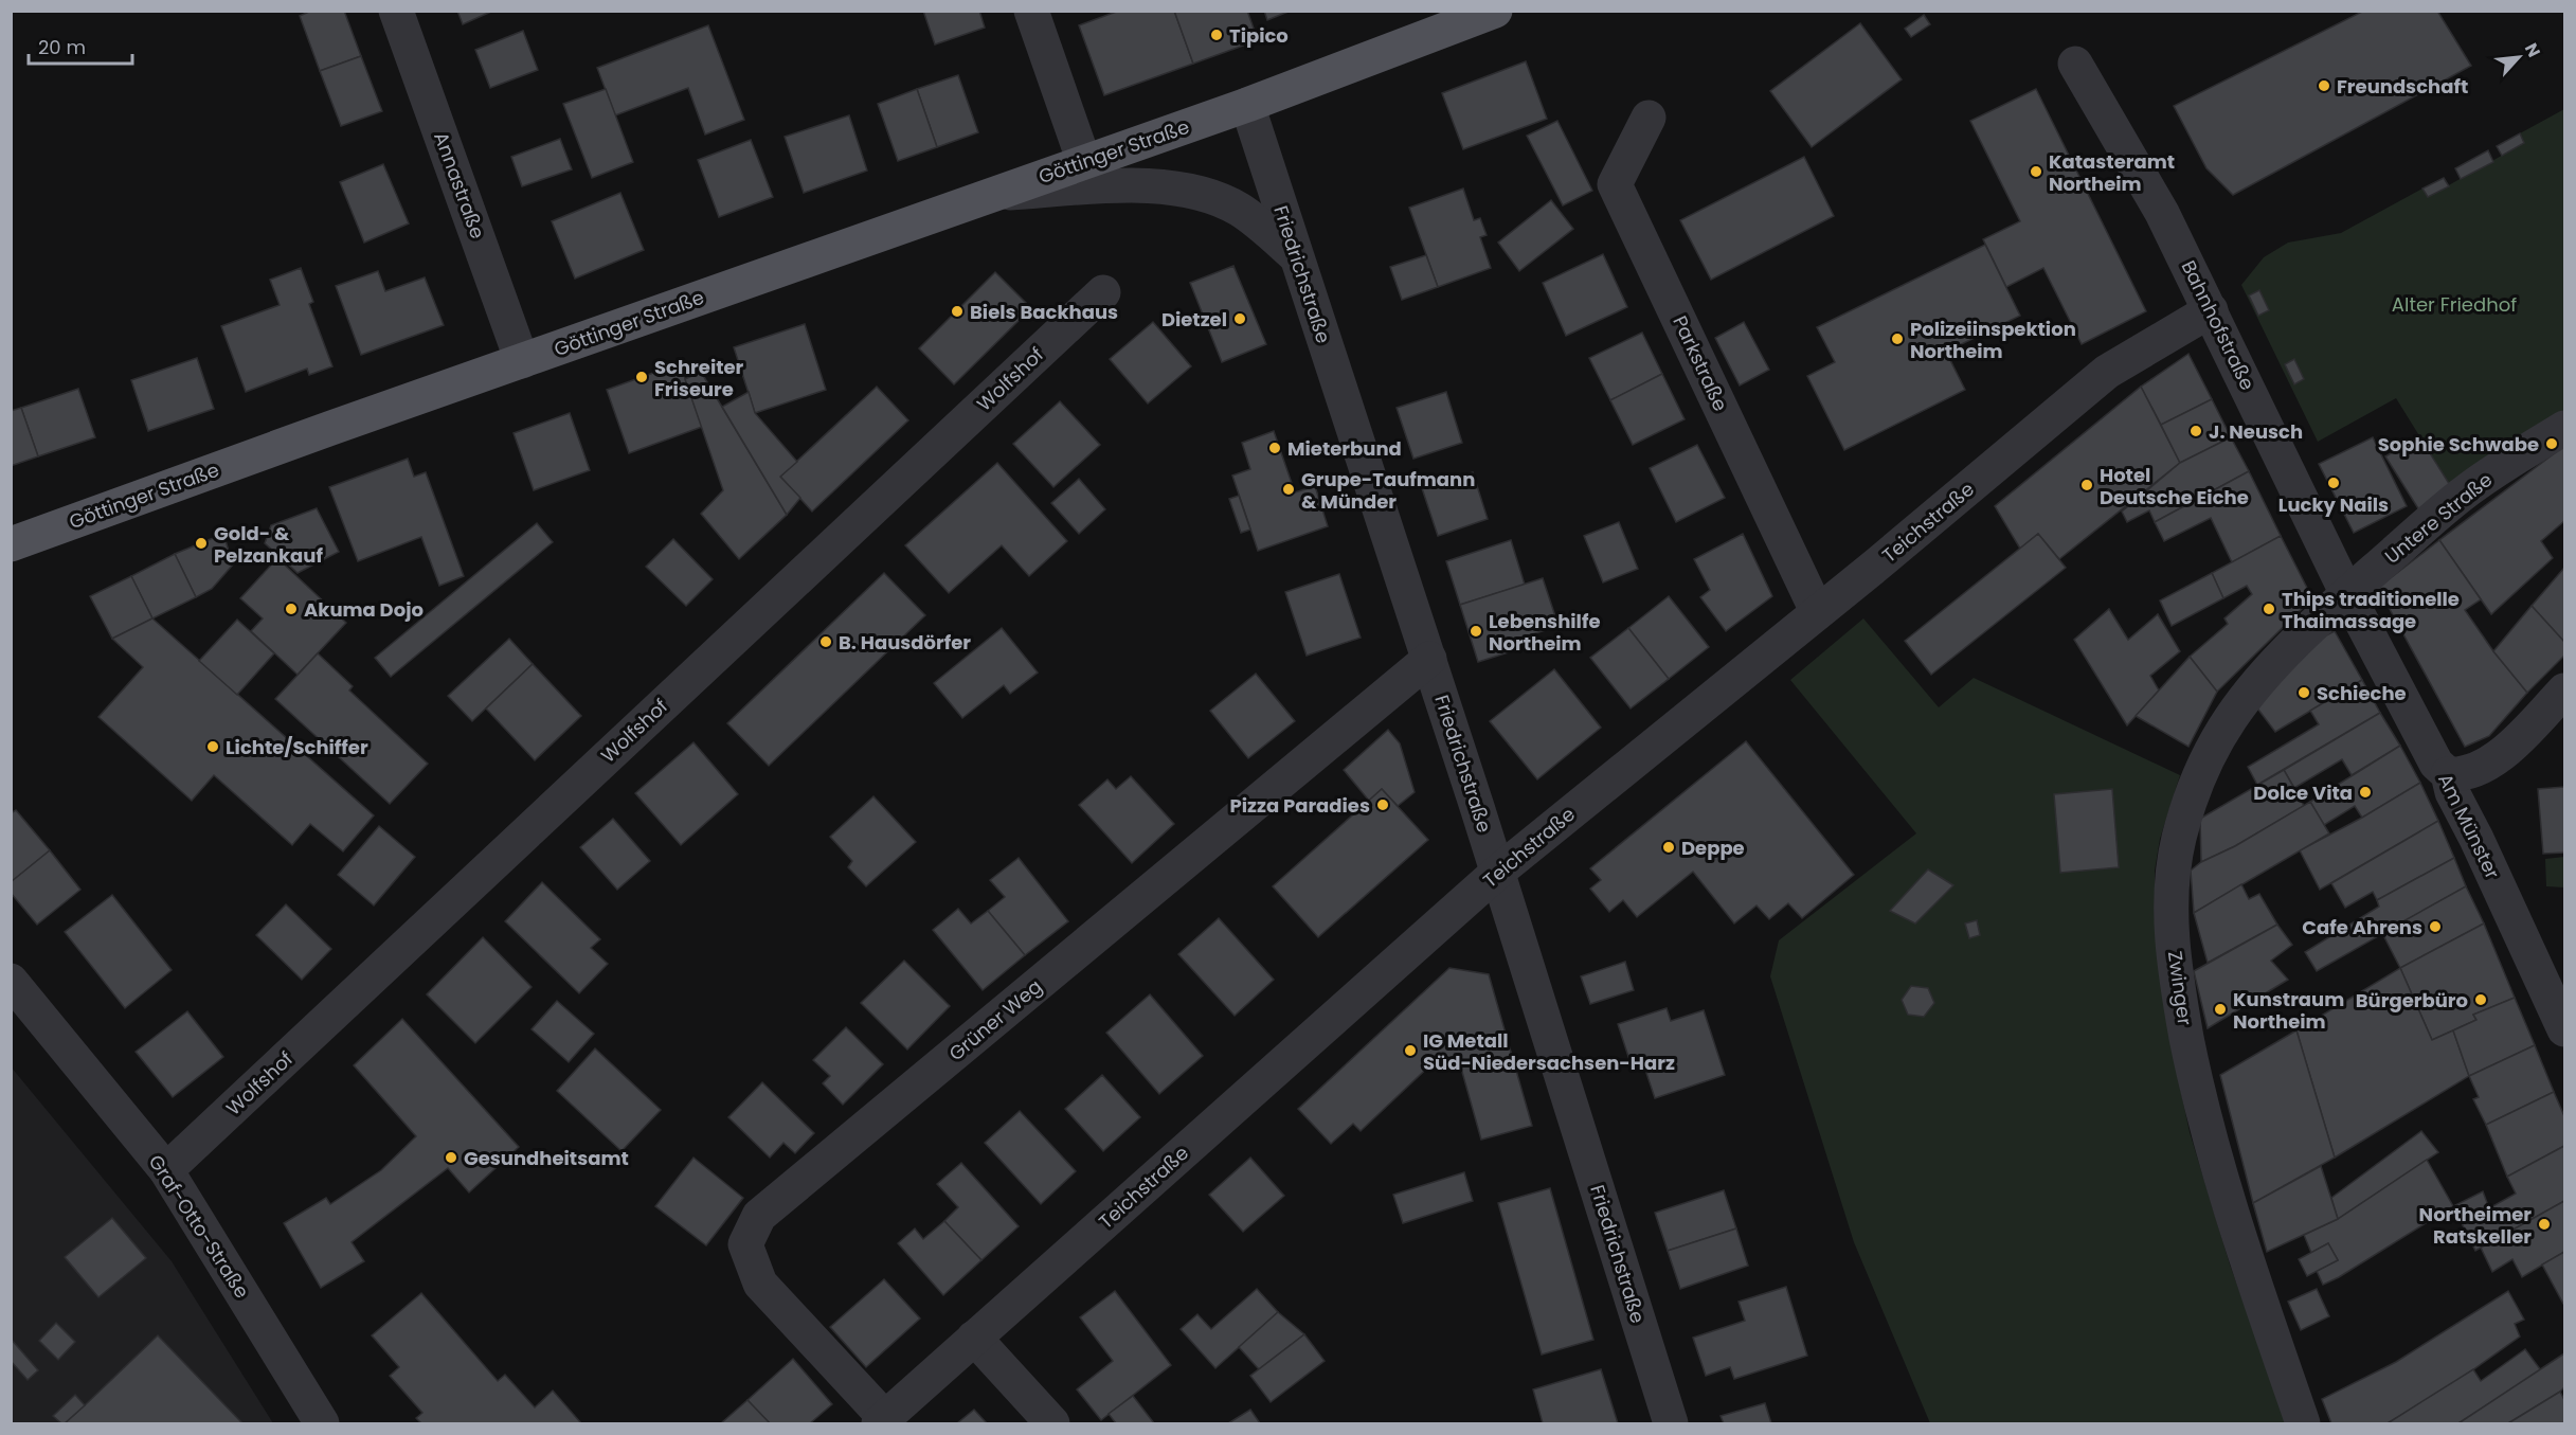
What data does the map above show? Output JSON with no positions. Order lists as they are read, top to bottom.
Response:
{
  "streets": {
    "main road": ["Göttinger Straße"],
    "street": [
      "Annastraße",
      "Friedrichstraße",
      "Bahnhofstraße",
      "Parkstraße",
      "Wolfshof",
      "Untere Straße",
      "Teichstraße",
      "Am Münster",
      "Zwinger",
      "Grüner Weg",
      "Graf-Otto-Straße"
    ]
  },
  "crossings": [
    ["Göttinger Straße", "Annastraße"],
    ["Göttinger Straße", "Friedrichstraße"],
    ["Friedrichstraße", "Teichstraße"],
    ["Friedrichstraße", "Grüner Weg"],
    ["Bahnhofstraße", "Untere Straße"],
    ["Bahnhofstraße", "Teichstraße"],
    ["Bahnhofstraße", "Am Münster"],
    ["Bahnhofstraße", "Zwinger"],
    ["Parkstraße", "Teichstraße"],
    ["Wolfshof", "Graf-Otto-Straße"],
    ["Untere Straße", "Am Münster"],
    ["Untere Straße", "Zwinger"],
    ["Teichstraße", "Grüner Weg"],
    ["Am Münster", "Zwinger"]
  ],
  "parks": ["Alter Friedhof"],
  "places": [
    "Tipico",
    "Freundschaft",
    "Katasteramt Northeim",
    "Biels Backhaus",
    "Dietzel",
    "Polizeiinspektion Northeim",
    "Schreiter Friseure",
    "J. Neusch",
    "Sophie Schwabe",
    "Mieterbund",
    "Lucky Nails",
    "Hotel Deutsche Eiche",
    "Grupe-Taufmann & Münder",
    "Gold- & Pelzankauf",
    "Akuma Dojo",
    "Thips traditionelle Thaimassage",
    "Lebenshilfe Northeim",
    "B. Hausdörfer",
    "Schieche",
    "Lichte/Schiffer",
    "Dolce Vita",
    "Pizza Paradies",
    "Deppe",
    "Cafe Ahrens",
    "Bürgerbüro",
    "Kunstraum Northeim",
    "IG Metall Süd-Niedersachsen-Harz",
    "Gesundheitsamt",
    "Northeimer Ratskeller"
  ],
  "scale_bar": "20 m",
  "north": "top right"
}
